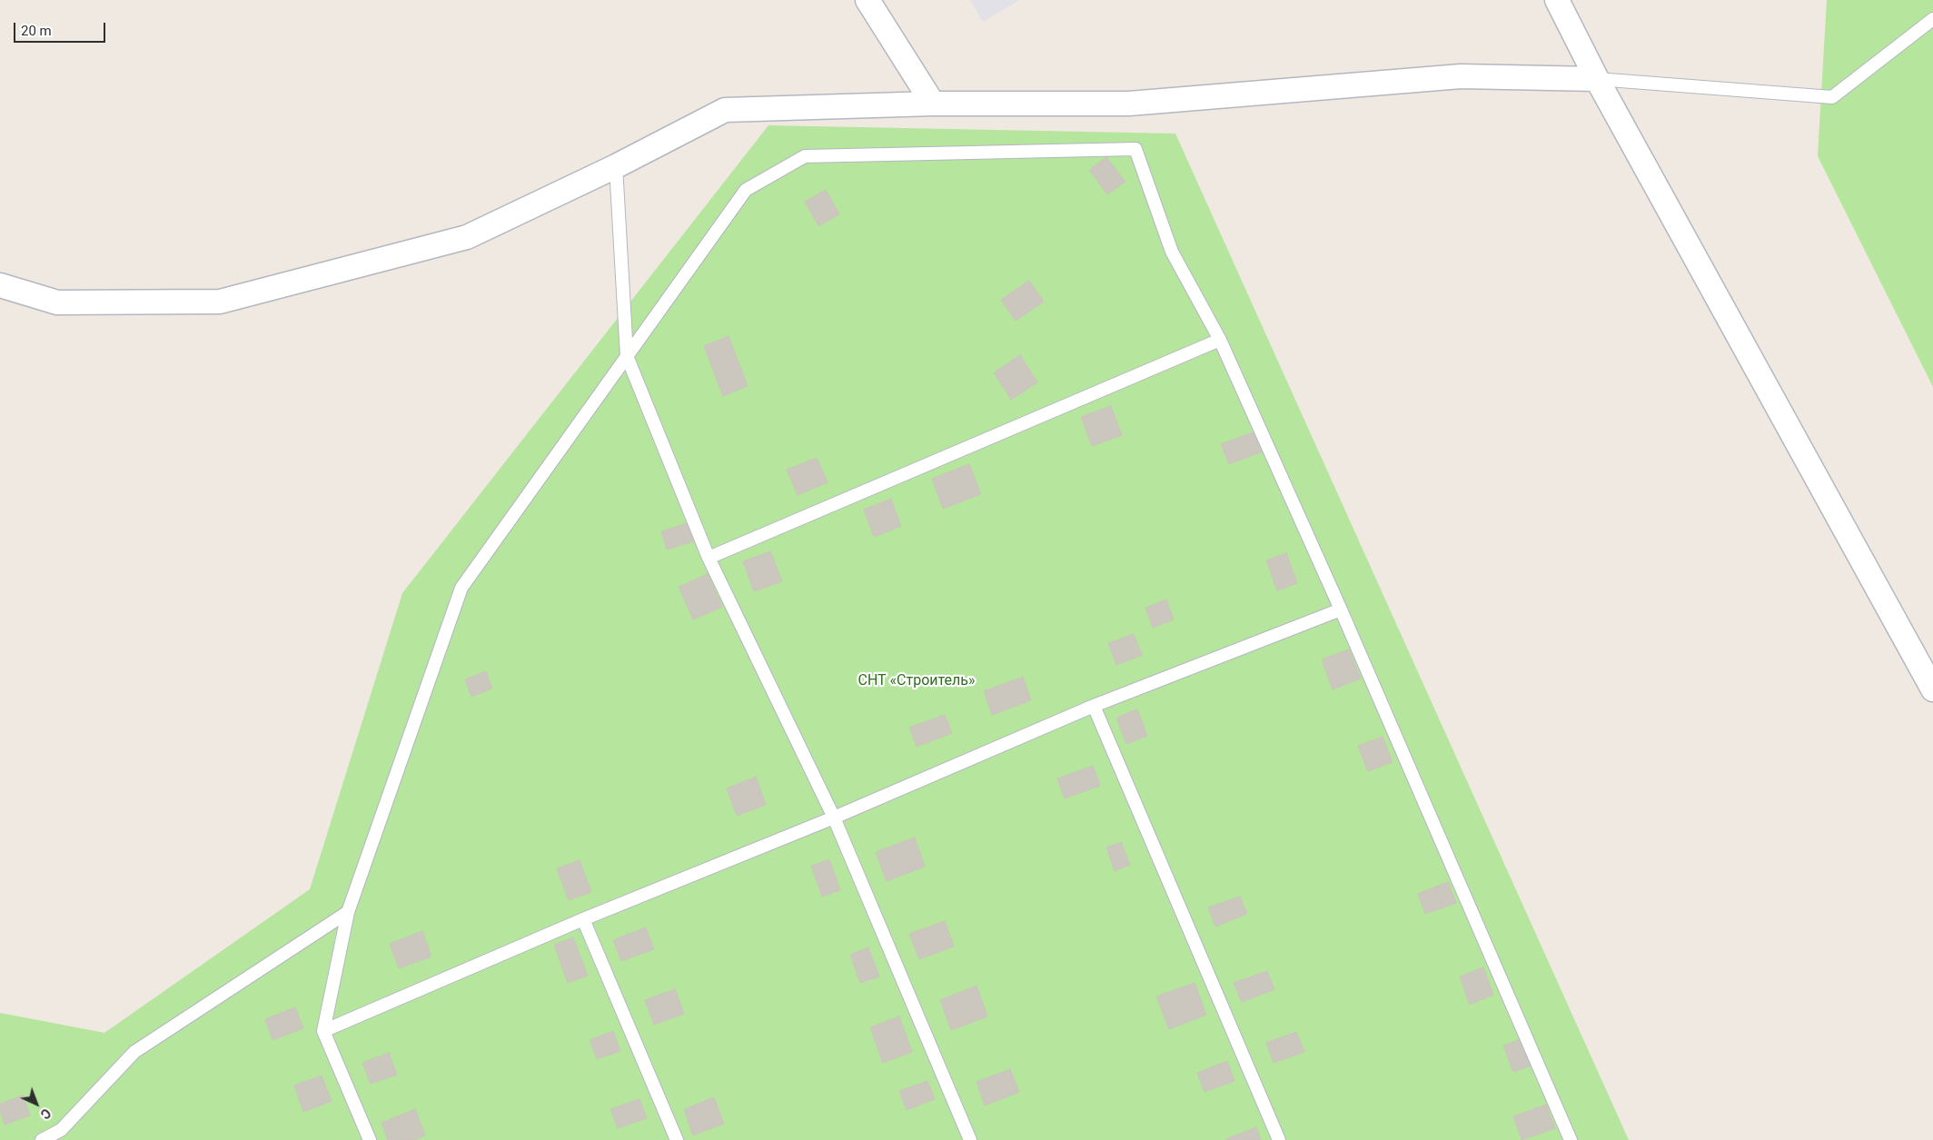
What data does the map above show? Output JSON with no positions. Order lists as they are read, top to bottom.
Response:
{
  "parks": ["СНТ «Строитель»"],
  "scale_bar": "20 m",
  "north": "bottom right"
}
